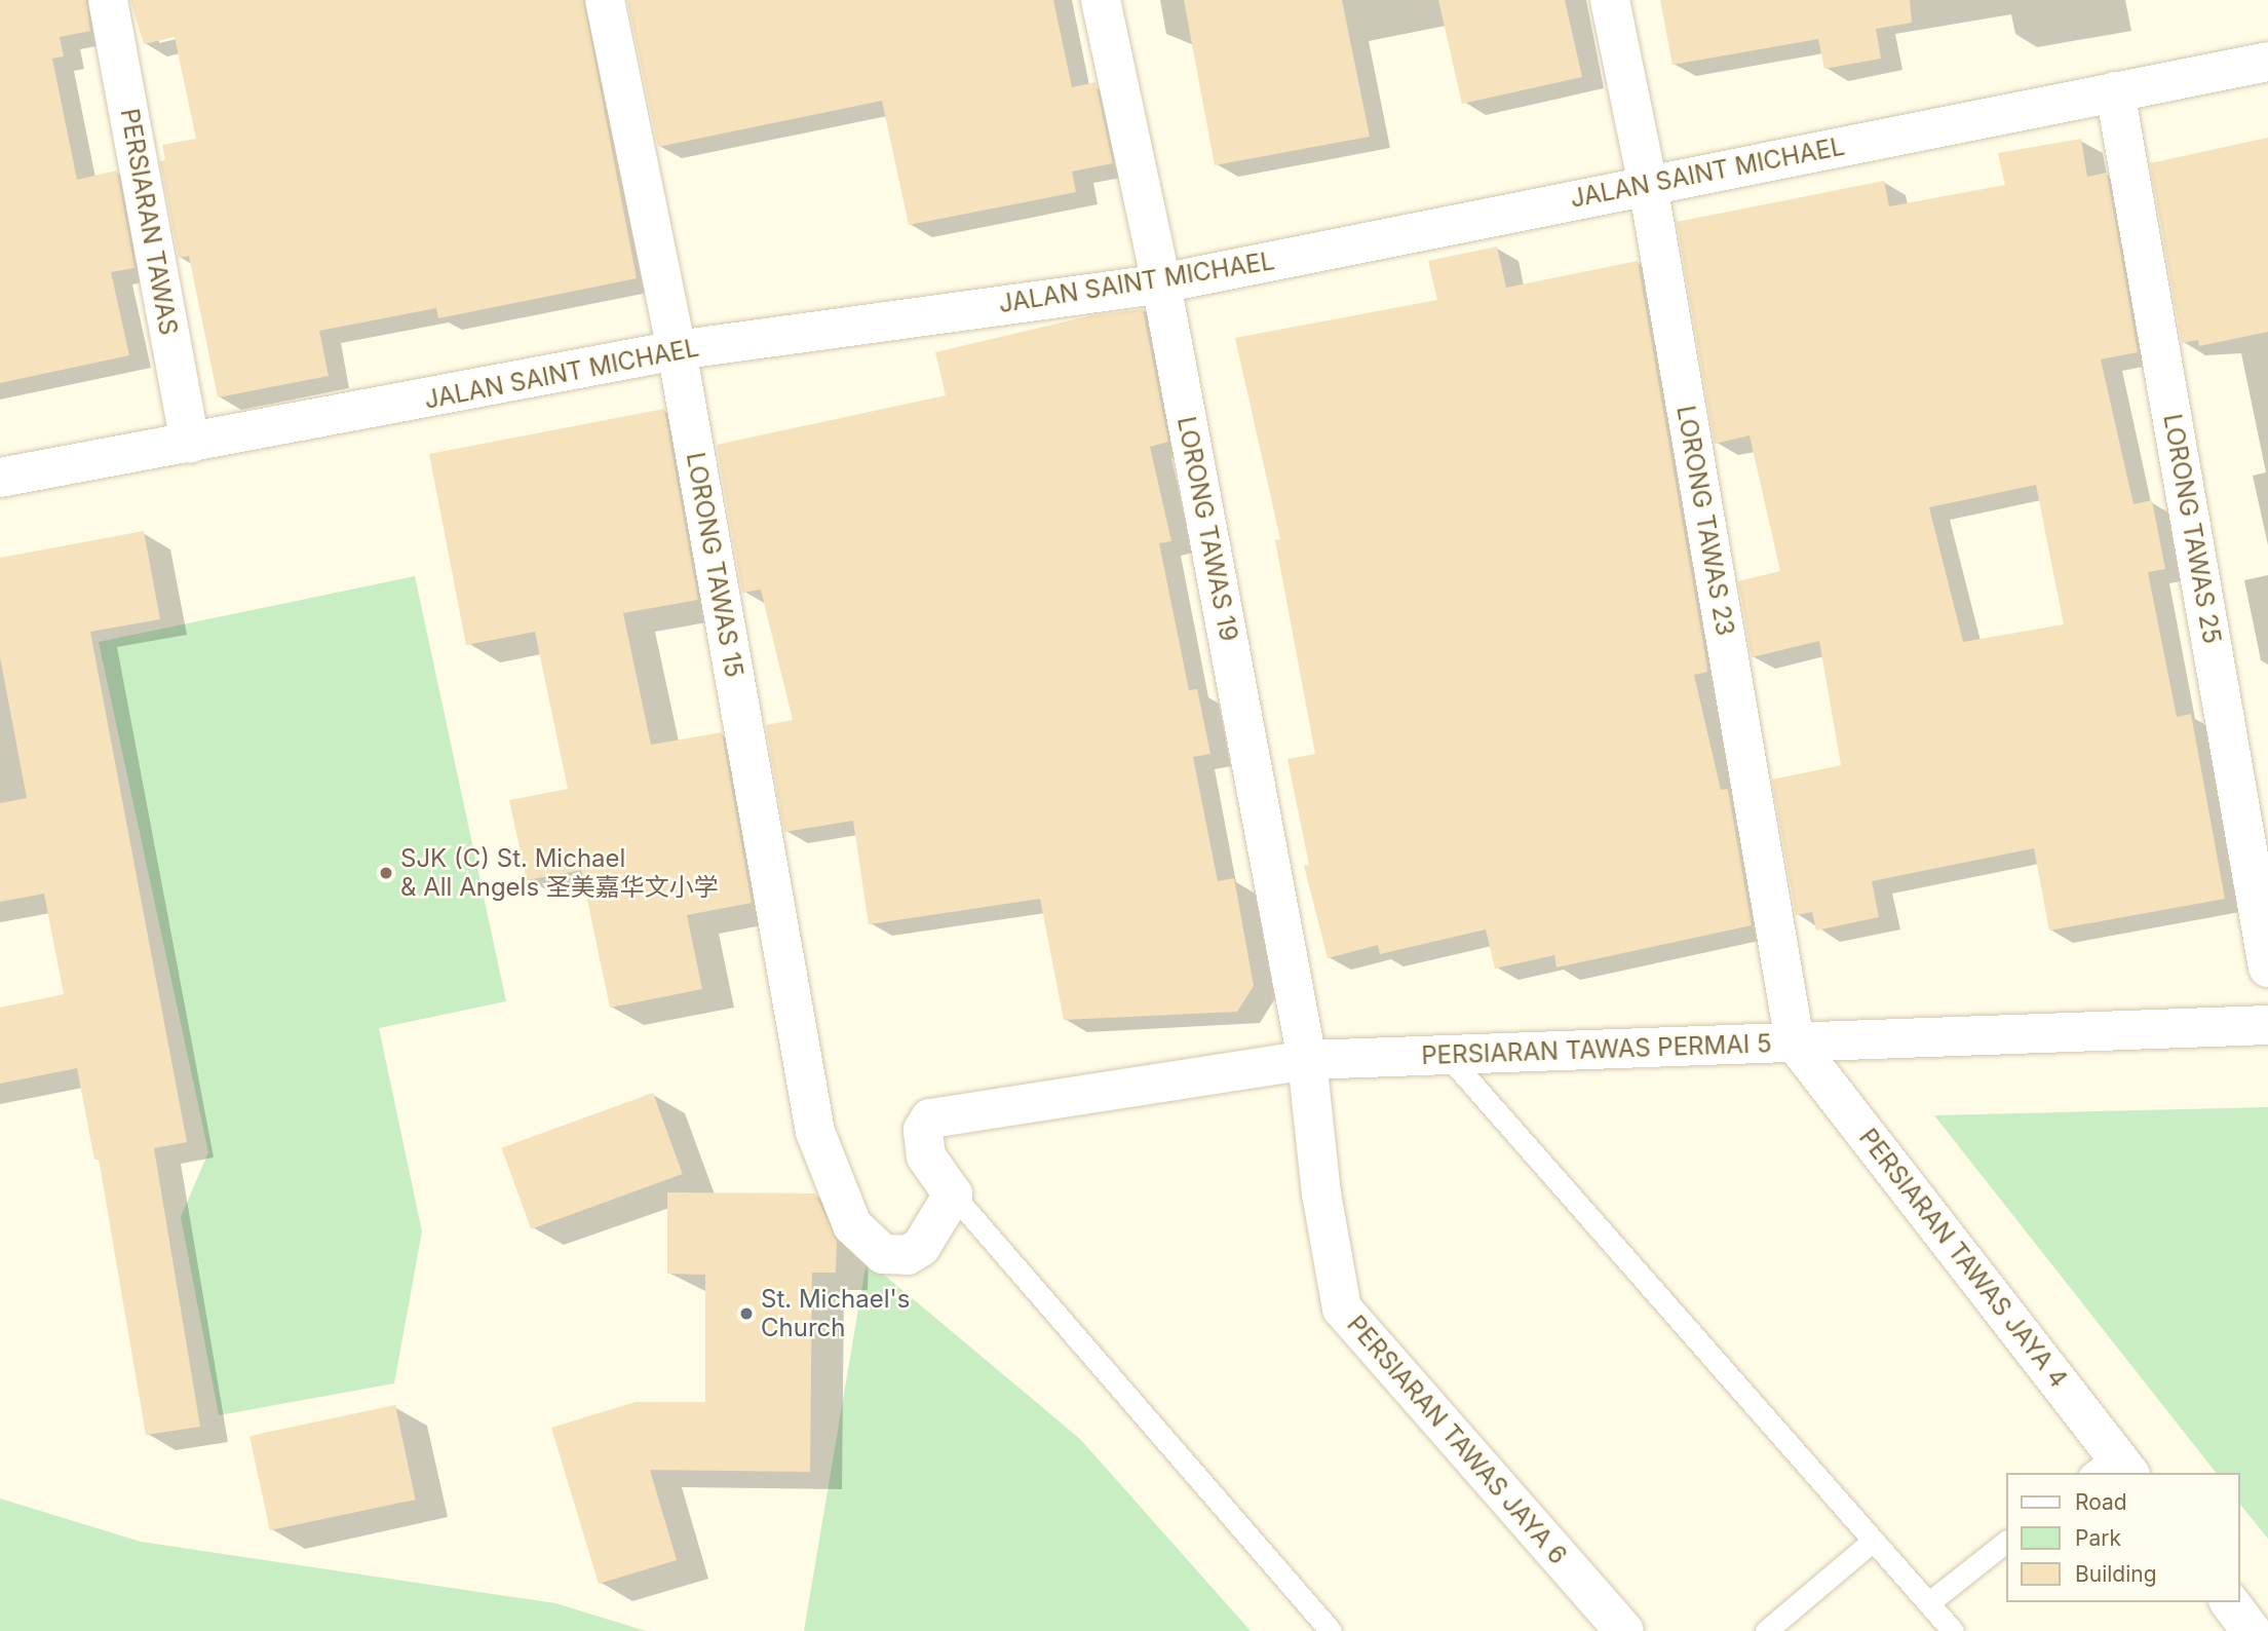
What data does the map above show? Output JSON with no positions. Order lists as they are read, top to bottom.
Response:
{
  "streets": {
    "street": [
      "JALAN SAINT MICHAEL",
      "PERSIARAN TAWAS",
      "LORONG TAWAS 23",
      "LORONG TAWAS 19",
      "LORONG TAWAS 25",
      "LORONG TAWAS 15",
      "PERSIARAN TAWAS PERMAI 5",
      "PERSIARAN TAWAS JAYA 4",
      "PERSIARAN TAWAS JAYA 6"
    ]
  },
  "crossings": [
    ["JALAN SAINT MICHAEL", "PERSIARAN TAWAS"],
    ["JALAN SAINT MICHAEL", "LORONG TAWAS 23"],
    ["JALAN SAINT MICHAEL", "LORONG TAWAS 19"],
    ["JALAN SAINT MICHAEL", "LORONG TAWAS 25"],
    ["JALAN SAINT MICHAEL", "LORONG TAWAS 15"],
    ["LORONG TAWAS 23", "PERSIARAN TAWAS PERMAI 5"],
    ["LORONG TAWAS 23", "PERSIARAN TAWAS JAYA 4"],
    ["LORONG TAWAS 19", "PERSIARAN TAWAS PERMAI 5"],
    ["LORONG TAWAS 19", "PERSIARAN TAWAS JAYA 6"],
    ["LORONG TAWAS 15", "PERSIARAN TAWAS PERMAI 5"],
    ["PERSIARAN TAWAS PERMAI 5", "PERSIARAN TAWAS JAYA 4"],
    ["PERSIARAN TAWAS PERMAI 5", "PERSIARAN TAWAS JAYA 6"]
  ],
  "places": ["SJK (C) St. Michael & All Angels 圣美嘉华文小学", "St. Michael's Church"],
  "legend": ["Road", "Park", "Building"]
}
